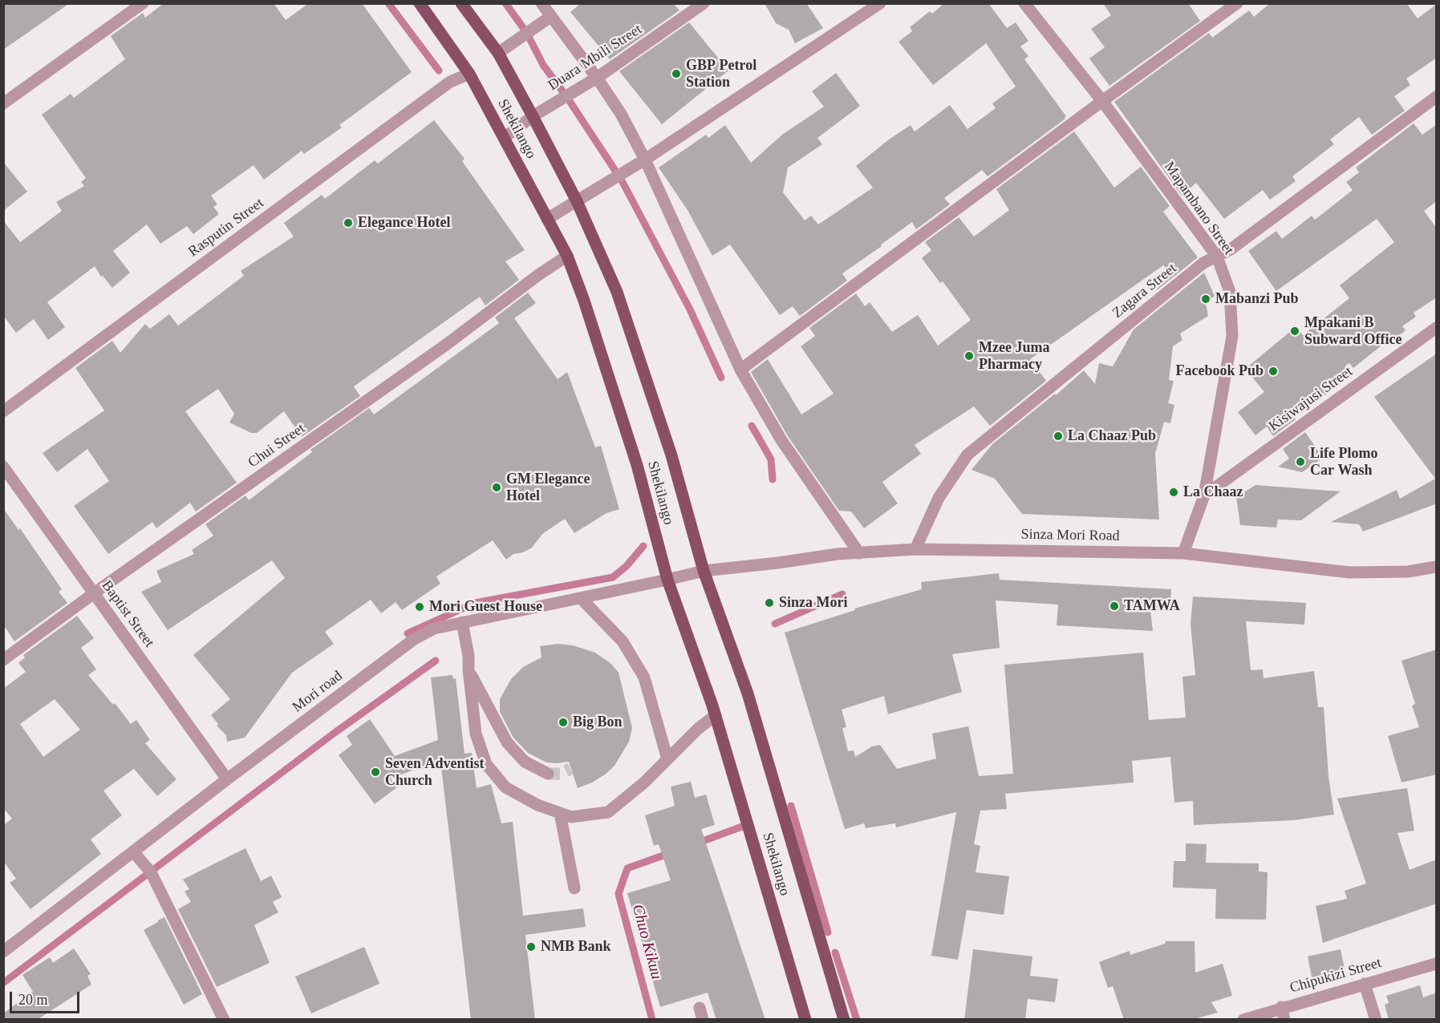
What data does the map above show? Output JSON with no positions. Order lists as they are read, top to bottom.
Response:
{
  "streets": {
    "main road": ["Shekilango"],
    "street": [
      "Duara Mbili Street",
      "Mapambano Street",
      "Rasputin Street",
      "Zagara Street",
      "Kisiwajusi Street",
      "Chui Street",
      "Sinza Mori Road",
      "Baptist Street",
      "Mori road",
      "Chipukizi Street"
    ]
  },
  "crossings": [
    ["Duara Mbili Street", "Shekilango"],
    ["Shekilango", "Rasputin Street"],
    ["Shekilango", "Chui Street"],
    ["Shekilango", "Sinza Mori Road"],
    ["Shekilango", "Mori road"],
    ["Mapambano Street", "Zagara Street"],
    ["Mapambano Street", "Kisiwajusi Street"],
    ["Mapambano Street", "Sinza Mori Road"],
    ["Zagara Street", "Sinza Mori Road"],
    ["Chui Street", "Baptist Street"],
    ["Sinza Mori Road", "Mori road"],
    ["Baptist Street", "Mori road"]
  ],
  "water": ["Chuo Kikuu"],
  "places": [
    "GBP Petrol Station",
    "Elegance Hotel",
    "Mabanzi Pub",
    "Mpakani B Subward Office",
    "Mzee Juma Pharmacy",
    "Facebook Pub",
    "La Chaaz Pub",
    "Life Plomo Car Wash",
    "GM Elegance Hotel",
    "La Chaaz",
    "Sinza Mori",
    "TAMWA",
    "Mori Guest House",
    "Big Bon",
    "Seven Adventist Church",
    "NMB Bank"
  ],
  "scale_bar": "20 m"
}
